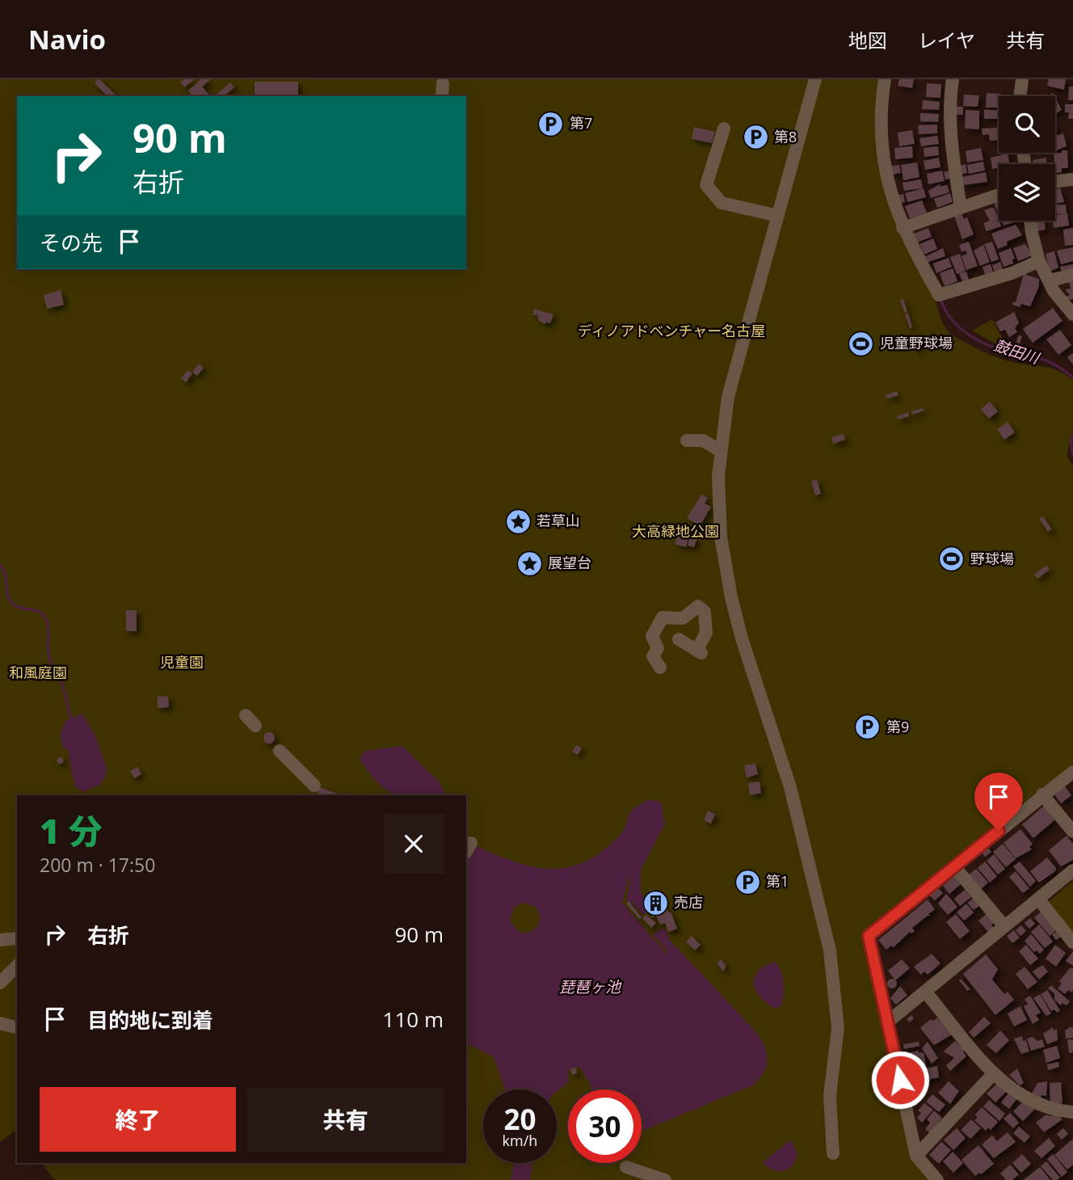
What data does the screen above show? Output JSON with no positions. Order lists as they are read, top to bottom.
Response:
{
  "water": ["鼓田川", "琵琶ヶ池"],
  "parks": [
    "ディノアドベンチャー名古屋",
    "大高緑地公園",
    "児童園",
    "和風庭園"
  ],
  "places": {
    "parking": [
      "第7",
      "第8",
      "第9",
      "第1"
    ],
    "sports": ["児童野球場", "野球場"],
    "place": ["若草山", "展望台"],
    "building": ["売店"]
  },
  "page": {
    "header": "Navio",
    "nav": ["地図", "レイヤ", "共有"],
    "turn": ["90 m", "右折"],
    "then": "その先",
    "heading": ["1 分", "200 m · 17:50"],
    "list": [
      {
        "name": "右折",
        "value": "90 m"
      },
      {
        "name": "目的地に到着",
        "value": "110 m"
      }
    ],
    "buttons": ["終了", "共有"],
    "speed": "20 km/h",
    "limit": "30"
  }
}
